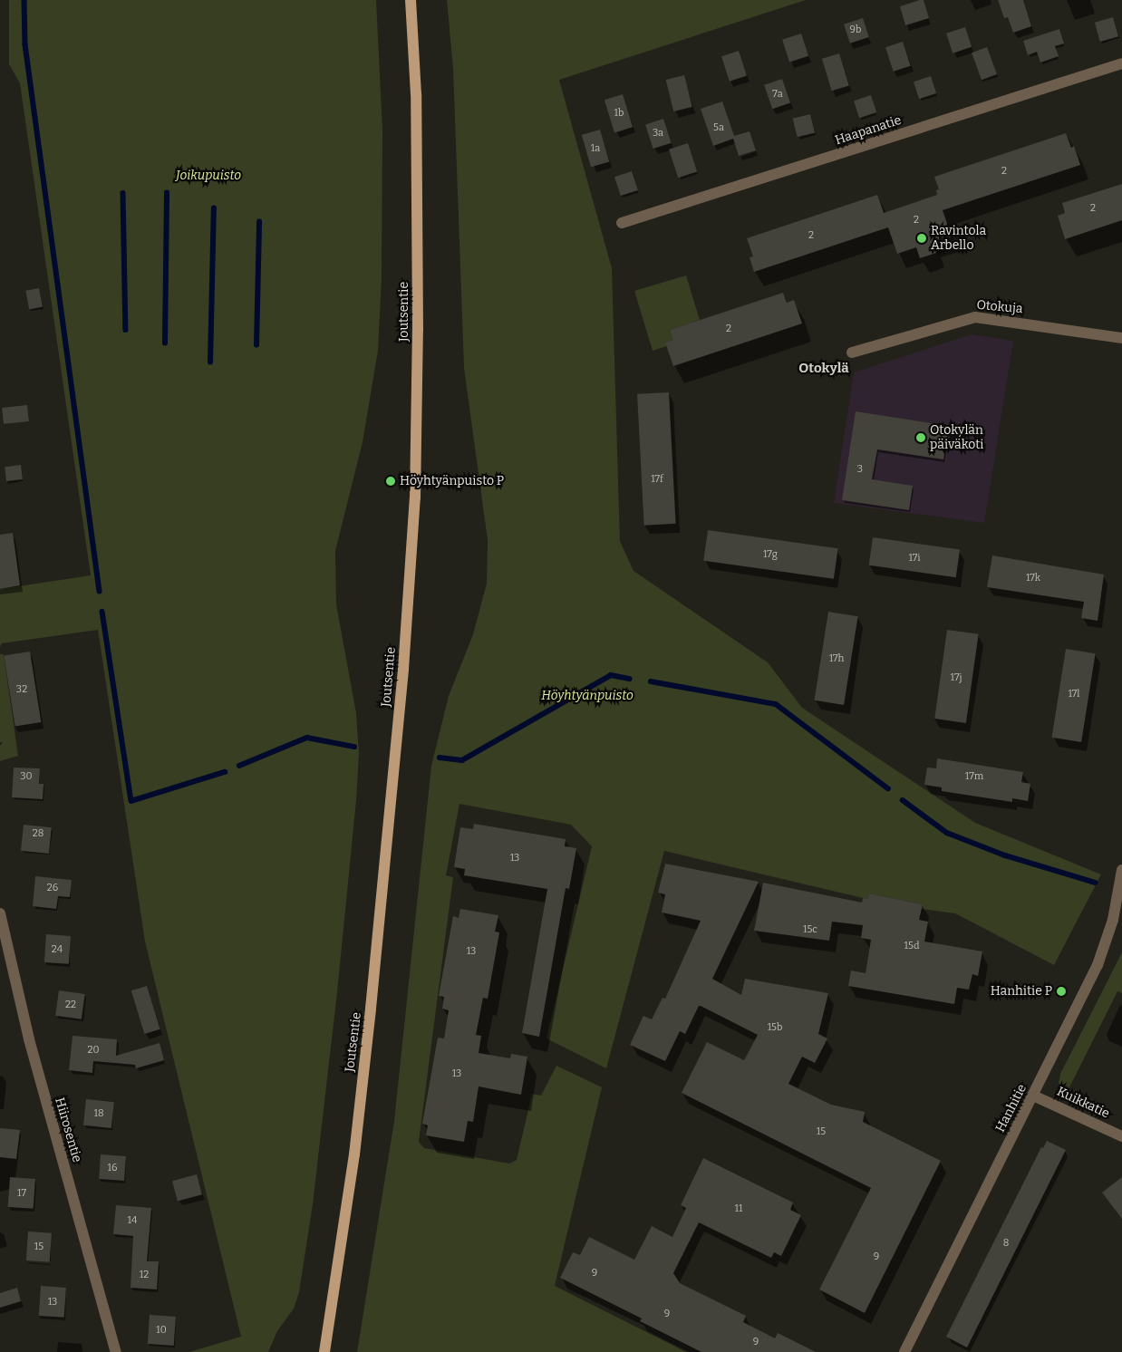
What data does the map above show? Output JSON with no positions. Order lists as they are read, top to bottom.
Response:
{
  "streets": {
    "main road": ["Joutsentie"],
    "street": [
      "Haapanatie",
      "Otokuja",
      "Kuikkatie",
      "Hanhitie",
      "Hiirosentie"
    ]
  },
  "crossings": [
    ["Kuikkatie", "Hanhitie"]
  ],
  "districts": ["Otokylä"],
  "parks": ["Joikupuisto", "Höyhtyänpuisto"],
  "places": [
    "Ravintola Arbello",
    "Otokylän päiväkoti",
    "Höyhtyänpuisto P",
    "Hanhitie P"
  ],
  "house_numbers": [
    "9b",
    "7a",
    "1b",
    "5a",
    "3a",
    "1a",
    "2",
    "2",
    "2",
    "2",
    "2",
    "3",
    "17f",
    "17g",
    "17i",
    "17k",
    "17h",
    "17j",
    "32",
    "17l",
    "30",
    "17m",
    "28",
    "13",
    "26",
    "15c",
    "15d",
    "24",
    "13",
    "22",
    "15b",
    "20",
    "13",
    "18",
    "15",
    "16",
    "17",
    "11",
    "14",
    "8",
    "15",
    "9",
    "9",
    "12",
    "13",
    "9",
    "10",
    "9"
  ]
}
